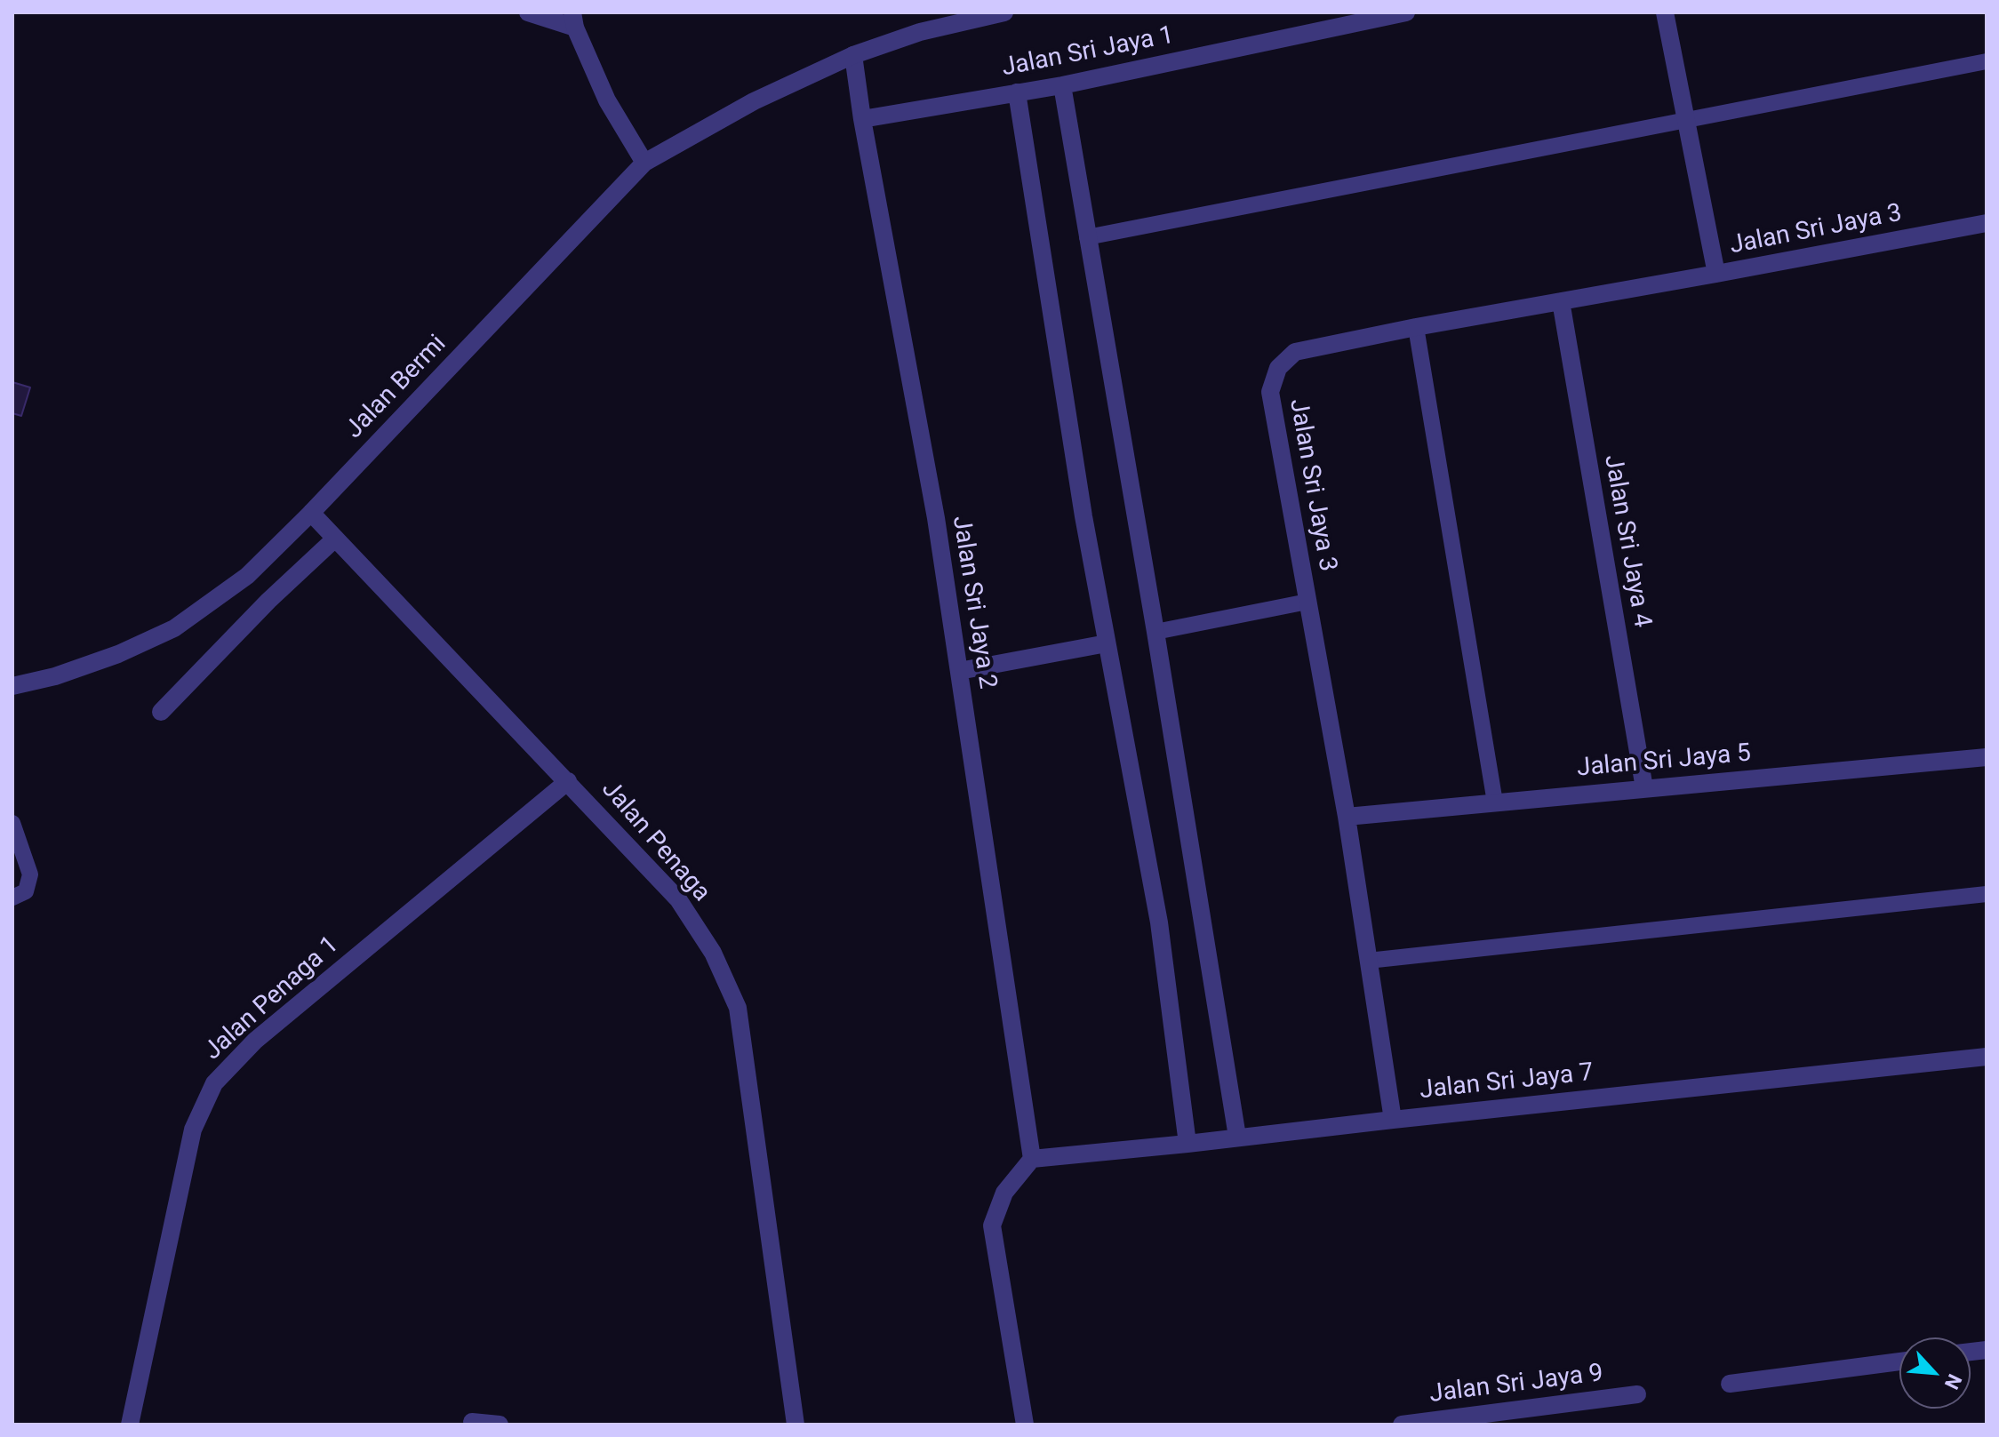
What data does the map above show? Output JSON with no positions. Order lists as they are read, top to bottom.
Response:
{
  "streets": {
    "street": [
      "Jalan Sri Jaya 1",
      "Jalan Sri Jaya 3",
      "Jalan Bermi",
      "Jalan Sri Jaya 4",
      "Jalan Sri Jaya 2",
      "Jalan Sri Jaya 5",
      "Jalan Penaga",
      "Jalan Penaga 1",
      "Jalan Sri Jaya 7",
      "Jalan Sri Jaya 9"
    ]
  },
  "crossings": [
    ["Jalan Sri Jaya 1", "Jalan Sri Jaya 2"],
    ["Jalan Sri Jaya 3", "Jalan Sri Jaya 4"],
    ["Jalan Sri Jaya 3", "Jalan Sri Jaya 5"],
    ["Jalan Sri Jaya 3", "Jalan Sri Jaya 7"],
    ["Jalan Bermi", "Jalan Sri Jaya 2"],
    ["Jalan Bermi", "Jalan Penaga"],
    ["Jalan Sri Jaya 4", "Jalan Sri Jaya 5"],
    ["Jalan Sri Jaya 2", "Jalan Sri Jaya 7"],
    ["Jalan Penaga", "Jalan Penaga 1"]
  ],
  "north": "bottom right"
}
